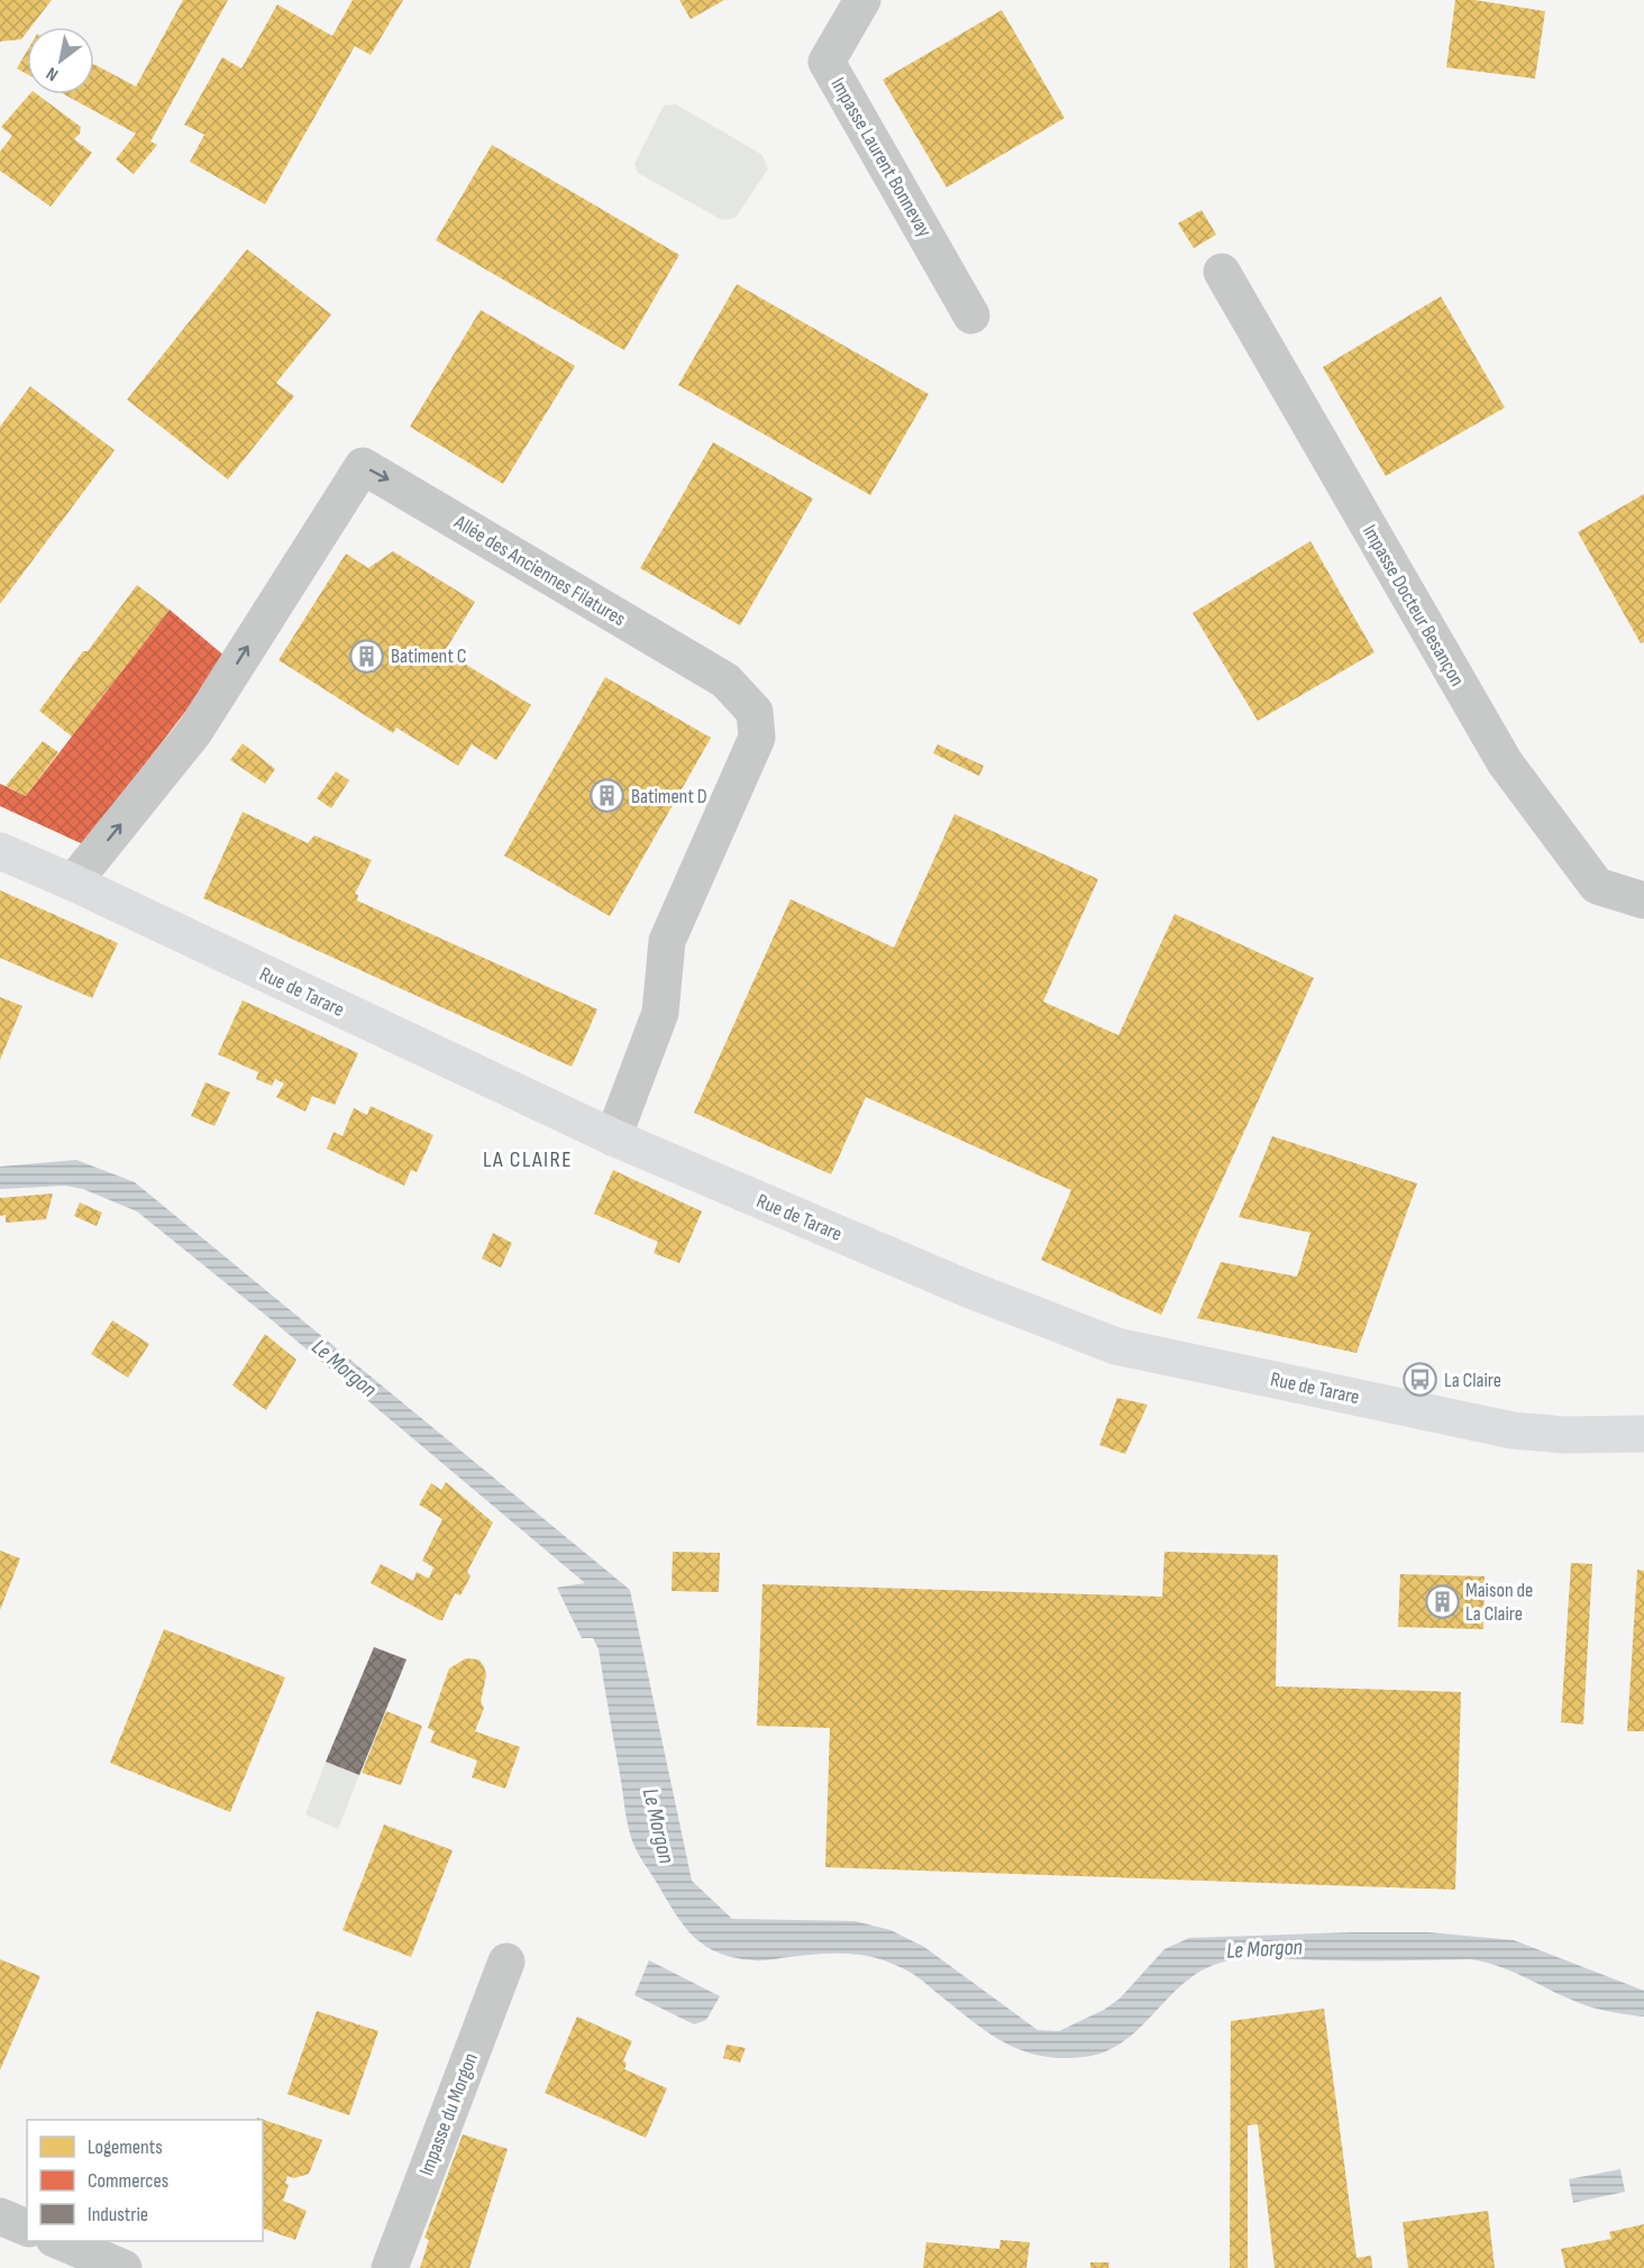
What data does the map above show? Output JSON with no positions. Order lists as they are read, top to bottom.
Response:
{
  "streets": {
    "main road": ["Rue de Tarare"],
    "street": [
      "Impasse Laurent Bonnevay",
      "Allée des Anciennes Filatures",
      "Impasse Docteur Besançon",
      "Impasse du Morgon"
    ]
  },
  "crossings": [
    ["Allée des Anciennes Filatures", "Rue de Tarare"]
  ],
  "districts": ["LA CLAIRE"],
  "water": ["Le Morgon"],
  "places": {
    "building": ["Batiment C", "Batiment D", "Maison de La Claire"],
    "bus stop": ["La Claire"]
  },
  "legend": ["Logements", "Commerces", "Industrie"],
  "north": "bottom left"
}
